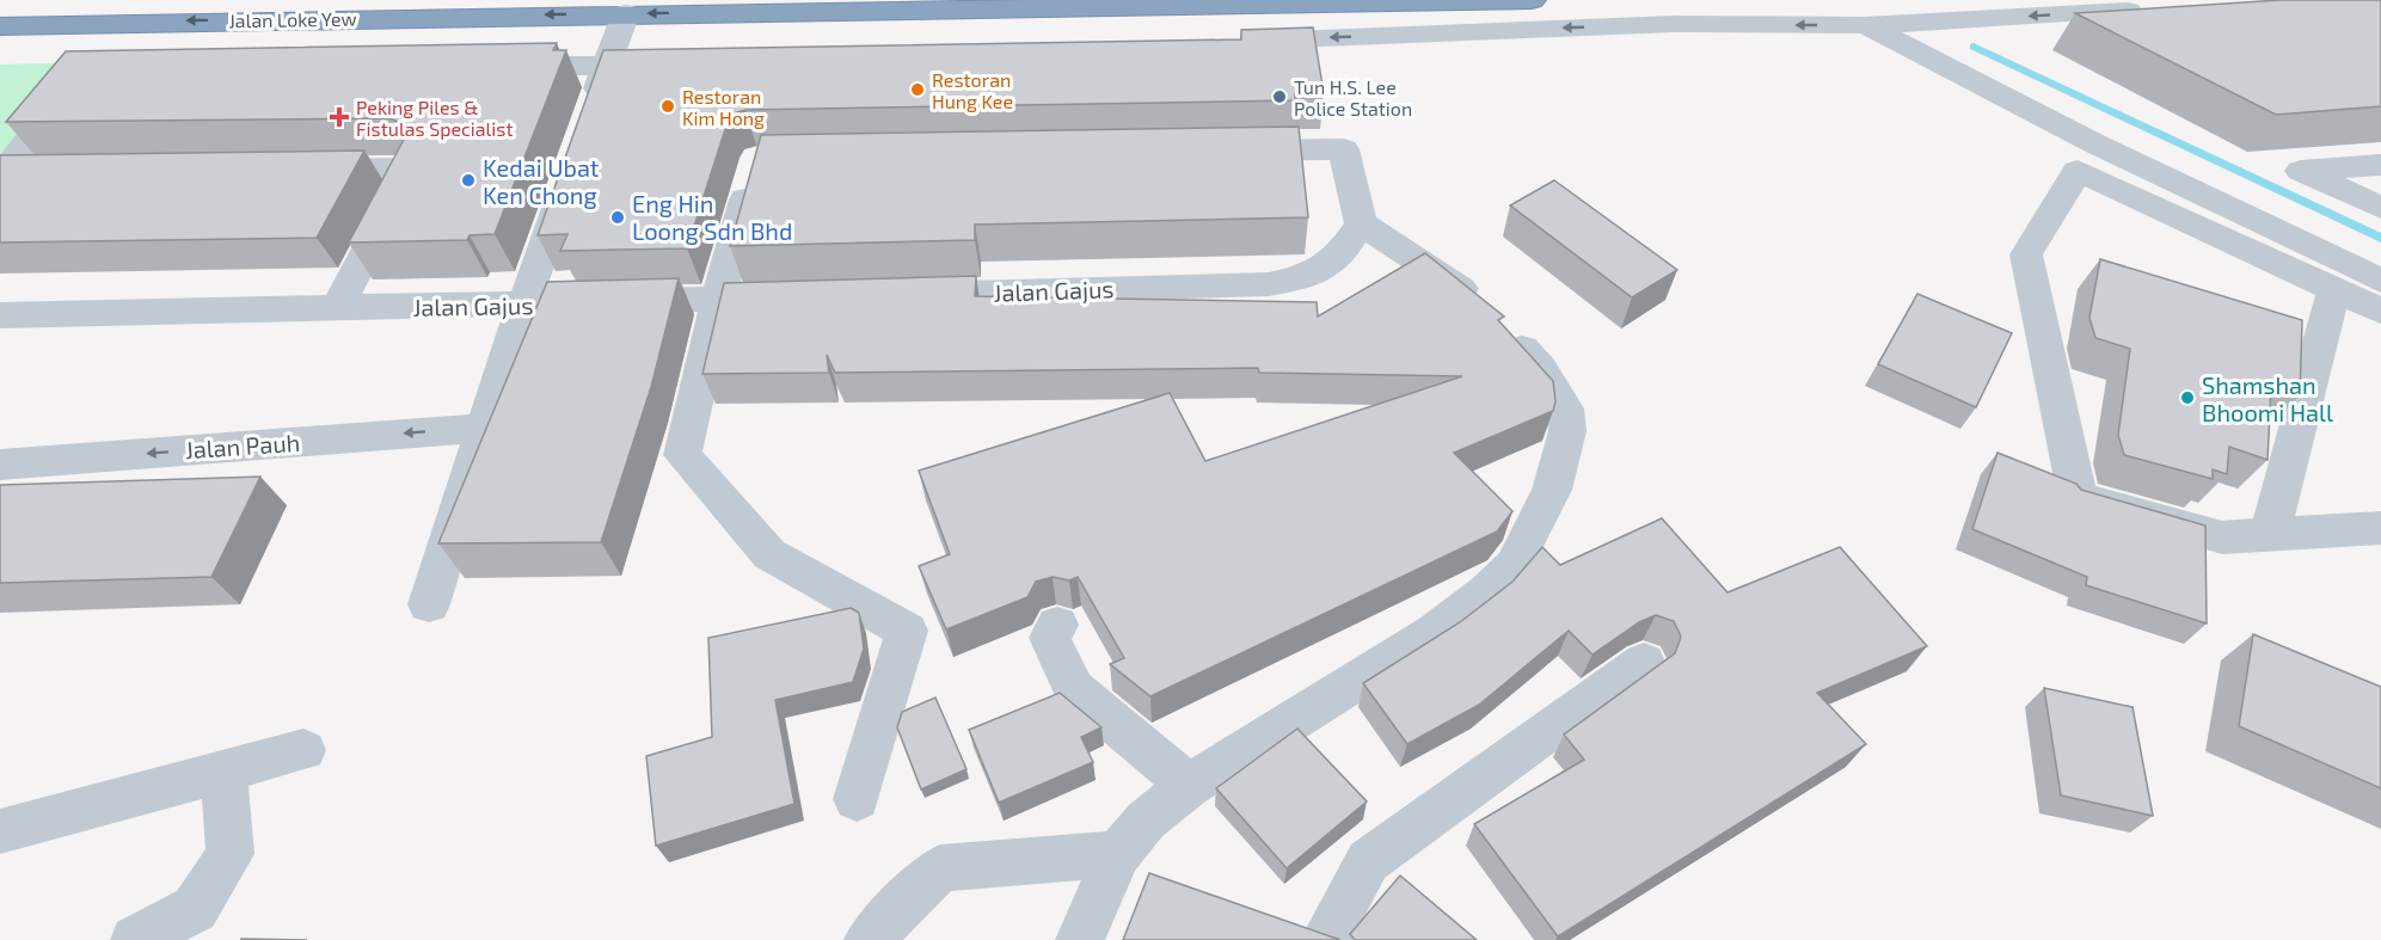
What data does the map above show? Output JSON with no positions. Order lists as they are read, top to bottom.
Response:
{
  "streets": {
    "highway": ["Jalan Loke Yew"],
    "street": ["Jalan Gajus", "Jalan Pauh"]
  },
  "one_way": ["Jalan Loke Yew"],
  "places": {
    "other": [
      "Restoran Hung Kee",
      "Tun H.S. Lee Police Station",
      "Restoran Kim Hong",
      "Kedai Ubat Ken Chong",
      "Eng Hin Loong Sdn Bhd",
      "Shamshan Bhoomi Hall"
    ],
    "health": ["Peking Piles & Fistulas Specialist"]
  }
}
